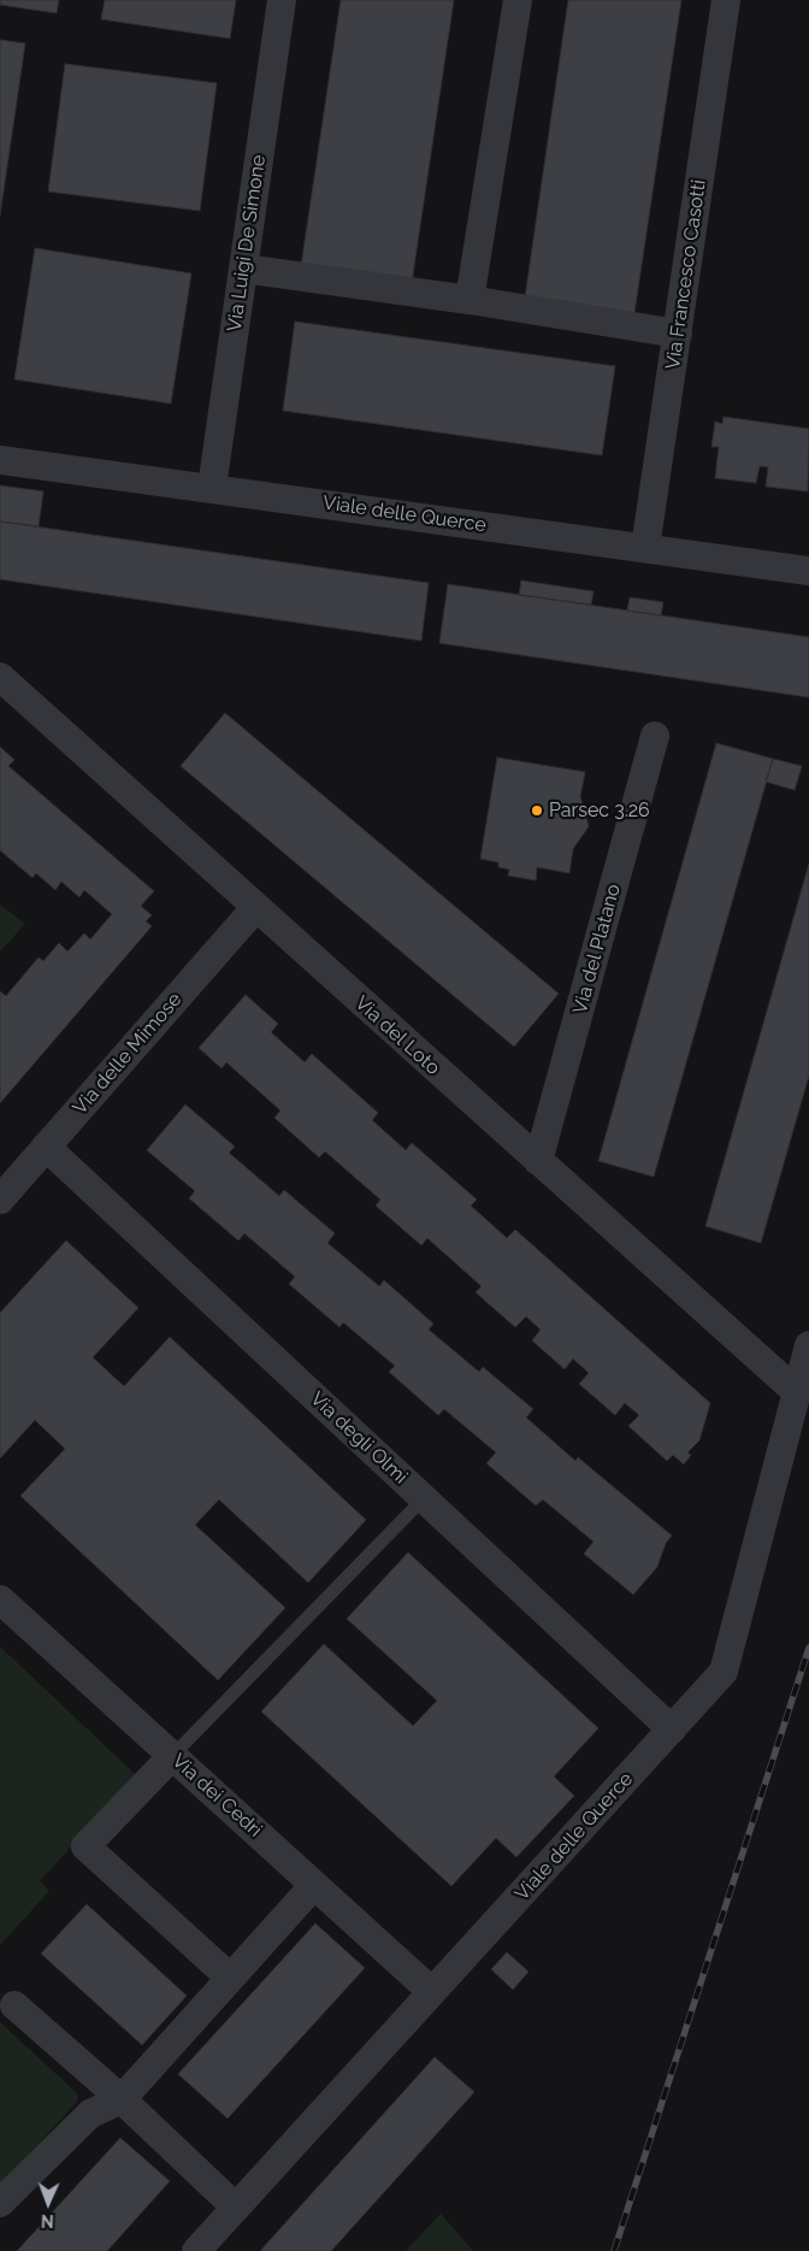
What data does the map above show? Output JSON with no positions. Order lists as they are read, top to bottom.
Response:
{
  "streets": {
    "street": [
      "Via Luigi De Simone",
      "Via Francesco Casotti",
      "Viale delle Querce",
      "Via del Platano",
      "Via del Loto",
      "Via delle Mimose",
      "Via degli Olmi",
      "Via dei Cedri"
    ]
  },
  "crossings": [
    ["Via Luigi De Simone", "Viale delle Querce"],
    ["Via Francesco Casotti", "Viale delle Querce"],
    ["Viale delle Querce", "Via del Loto"],
    ["Viale delle Querce", "Via degli Olmi"],
    ["Viale delle Querce", "Via dei Cedri"],
    ["Via del Platano", "Via del Loto"],
    ["Via del Loto", "Via delle Mimose"],
    ["Via delle Mimose", "Via degli Olmi"]
  ],
  "places": ["Parsec 3.26"],
  "north": "bottom"
}
